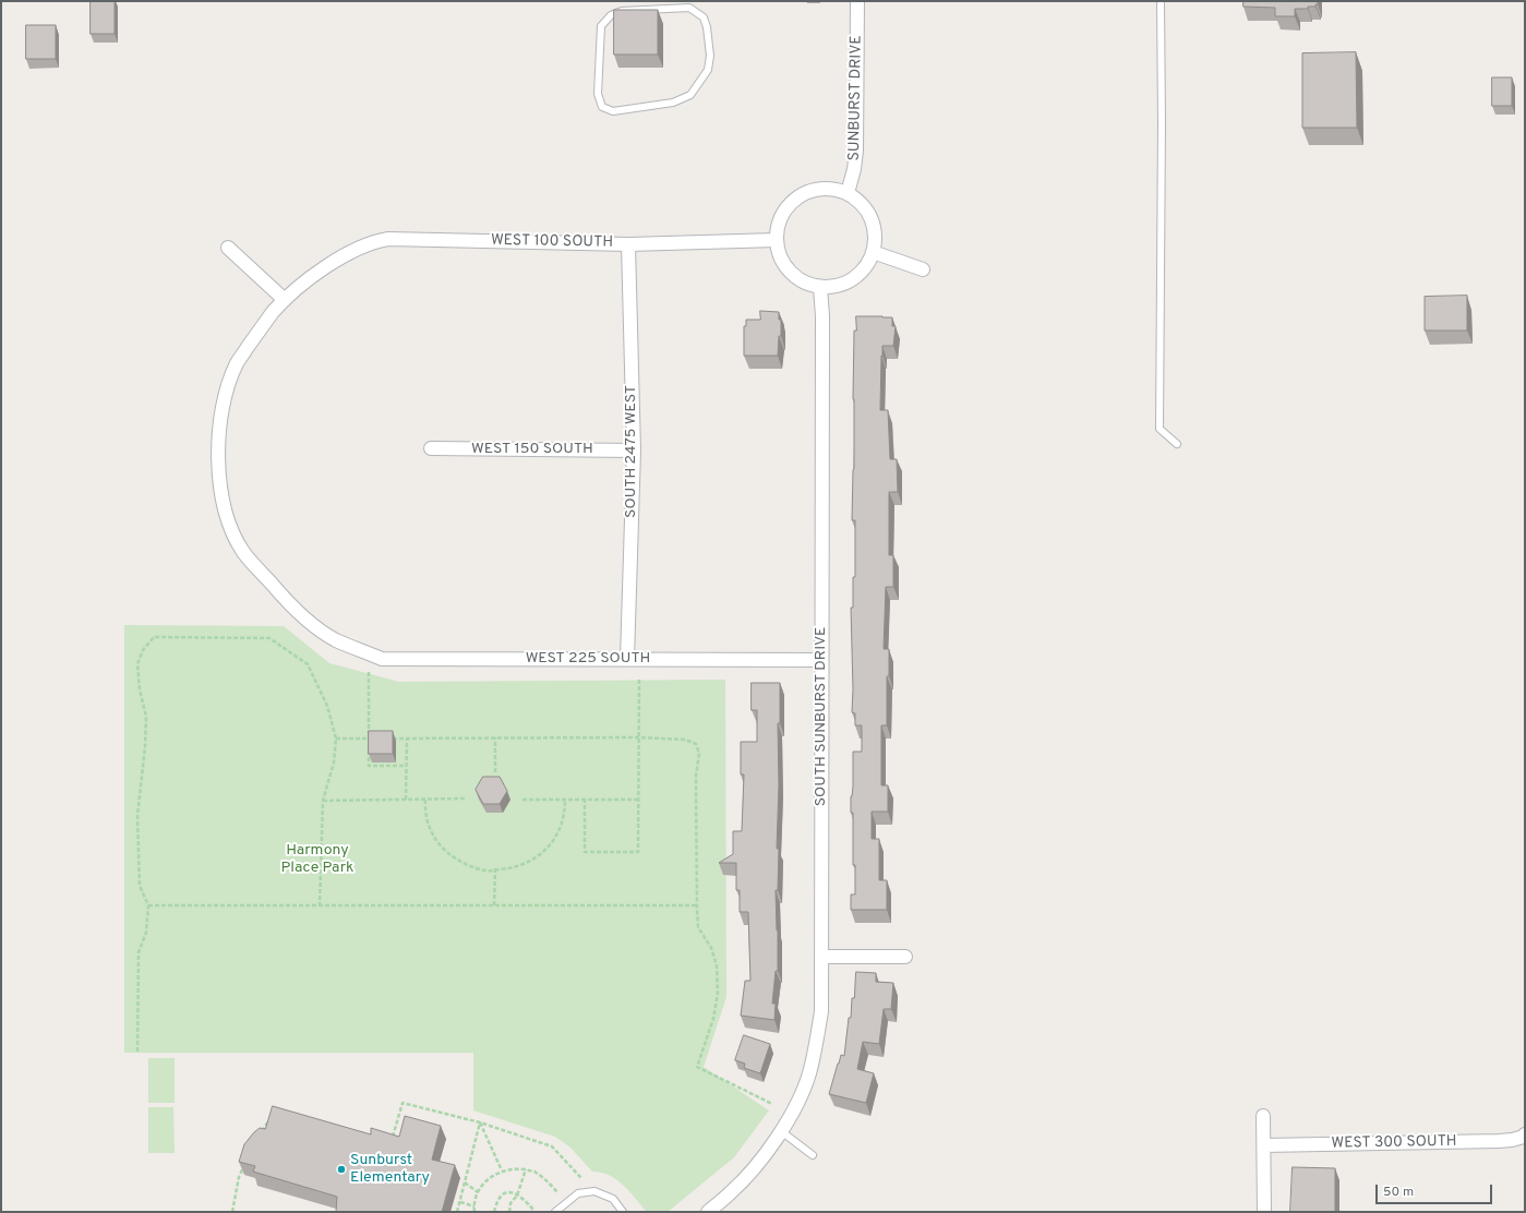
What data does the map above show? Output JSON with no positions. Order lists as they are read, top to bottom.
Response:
{
  "streets": {
    "street": [
      "SUNBURST DRIVE",
      "WEST 100 SOUTH",
      "WEST 150 SOUTH",
      "SOUTH 2475 WEST",
      "WEST 225 SOUTH",
      "SOUTH SUNBURST DRIVE",
      "WEST 300 SOUTH"
    ]
  },
  "crossings": [
    ["SUNBURST DRIVE", "WEST 100 SOUTH"],
    ["SUNBURST DRIVE", "SOUTH SUNBURST DRIVE"],
    ["WEST 100 SOUTH", "SOUTH 2475 WEST"],
    ["WEST 100 SOUTH", "WEST 225 SOUTH"],
    ["WEST 100 SOUTH", "SOUTH SUNBURST DRIVE"],
    ["WEST 150 SOUTH", "SOUTH 2475 WEST"],
    ["SOUTH 2475 WEST", "WEST 225 SOUTH"],
    ["WEST 225 SOUTH", "SOUTH SUNBURST DRIVE"]
  ],
  "parks": ["Harmony Place Park"],
  "places": ["Sunburst Elementary"],
  "scale_bar": "50 m"
}
